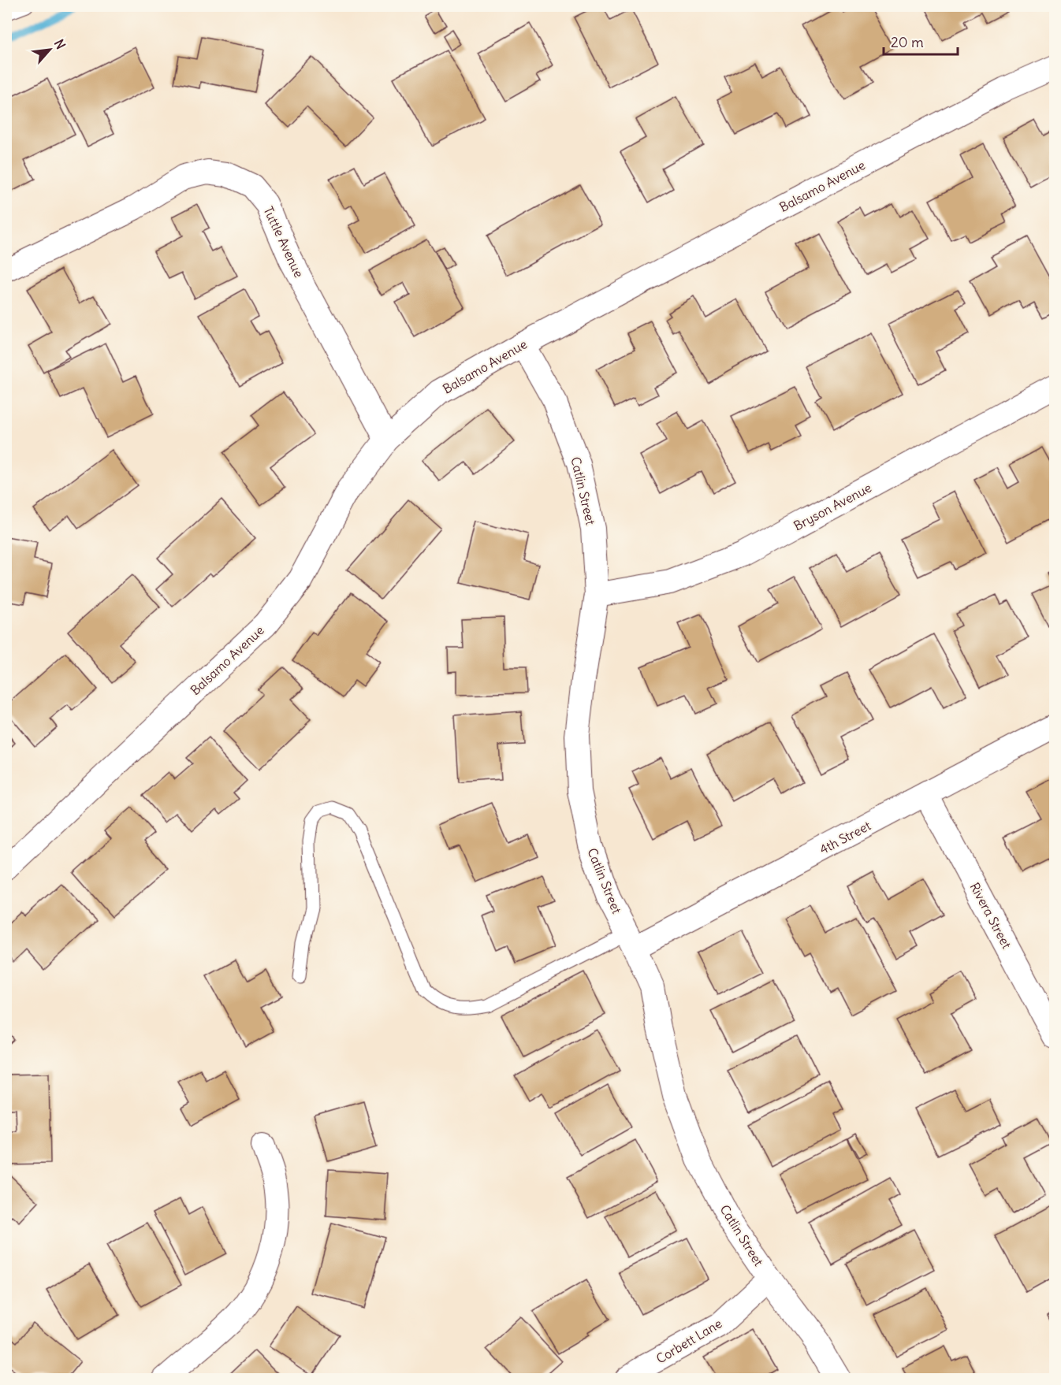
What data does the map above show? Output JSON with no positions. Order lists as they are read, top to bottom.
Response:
{
  "streets": {
    "street": [
      "Balsamo Avenue",
      "Tuttle Avenue",
      "Catlin Street",
      "Bryson Avenue",
      "4th Street",
      "Rivera Street",
      "Corbett Lane"
    ]
  },
  "crossings": [
    ["Balsamo Avenue", "Tuttle Avenue"],
    ["Balsamo Avenue", "Catlin Street"],
    ["Catlin Street", "Bryson Avenue"],
    ["Catlin Street", "4th Street"],
    ["Catlin Street", "Corbett Lane"],
    ["4th Street", "Rivera Street"]
  ],
  "scale_bar": "20 m",
  "north": "top right"
}
